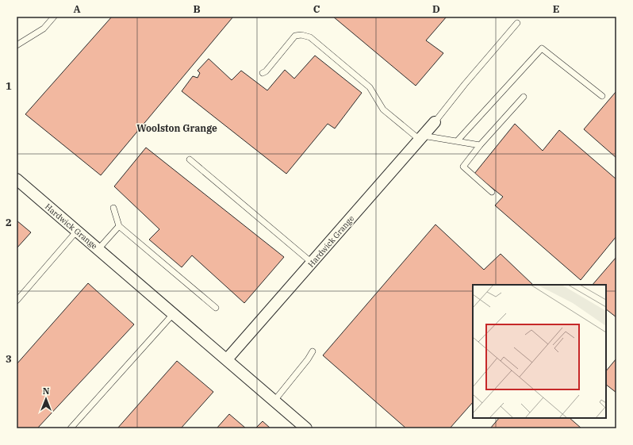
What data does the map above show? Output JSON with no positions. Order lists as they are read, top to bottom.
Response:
{
  "streets": {
    "street": ["Hardwick Grange"]
  },
  "districts": ["Woolston Grange"],
  "north": "top",
  "grid": {
    "columns": [
      "A",
      "B",
      "C",
      "D",
      "E"
    ],
    "rows": ["1", "2", "3"]
  }
}
